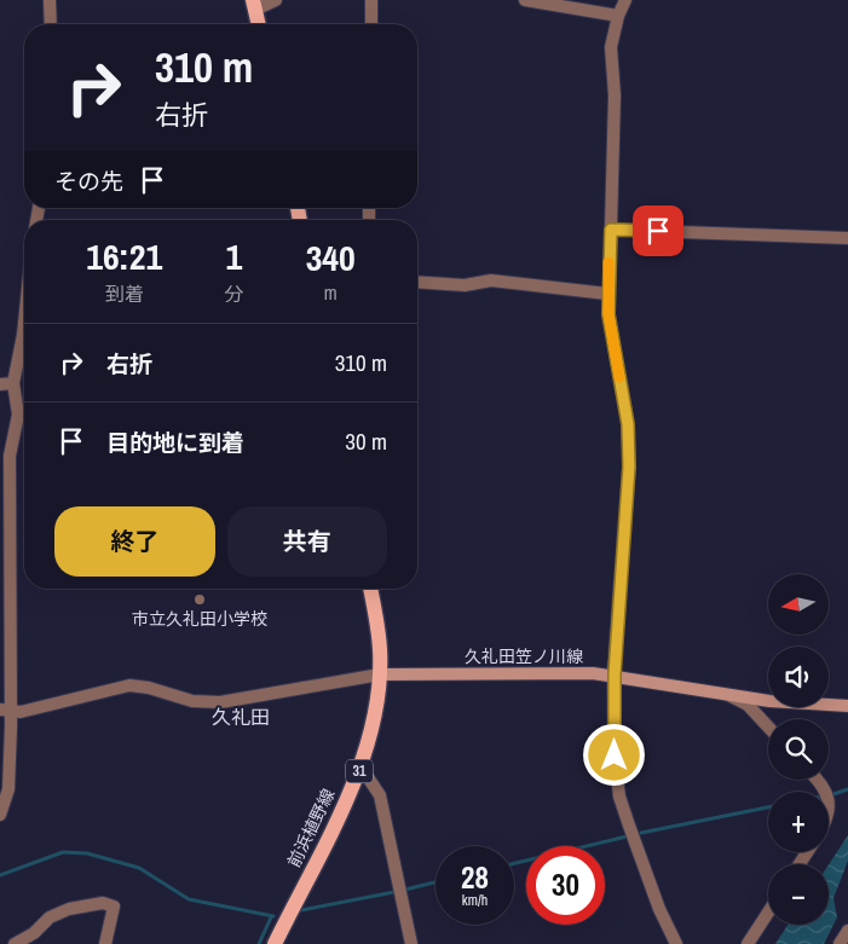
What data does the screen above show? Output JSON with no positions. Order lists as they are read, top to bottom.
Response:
{
  "streets": {
    "main road": ["久礼田笠ノ川線", "31", "前浜植野線"]
  },
  "crossings": [
    ["久礼田笠ノ川線", "前浜植野線"]
  ],
  "districts": ["久礼田"],
  "places": ["市立久礼田小学校"],
  "north": "left",
  "page": {
    "turn": ["310 m", "右折"],
    "then": "その先",
    "eta": [
      "16:21",
      "到着",
      "1",
      "分",
      "340",
      "m"
    ],
    "list": [
      {
        "name": "右折",
        "value": "310 m"
      },
      {
        "name": "目的地に到着",
        "value": "30 m"
      }
    ],
    "buttons": ["終了", "共有"],
    "map_buttons": ["+", "−"],
    "speed": "28 km/h",
    "limit": "30"
  }
}
